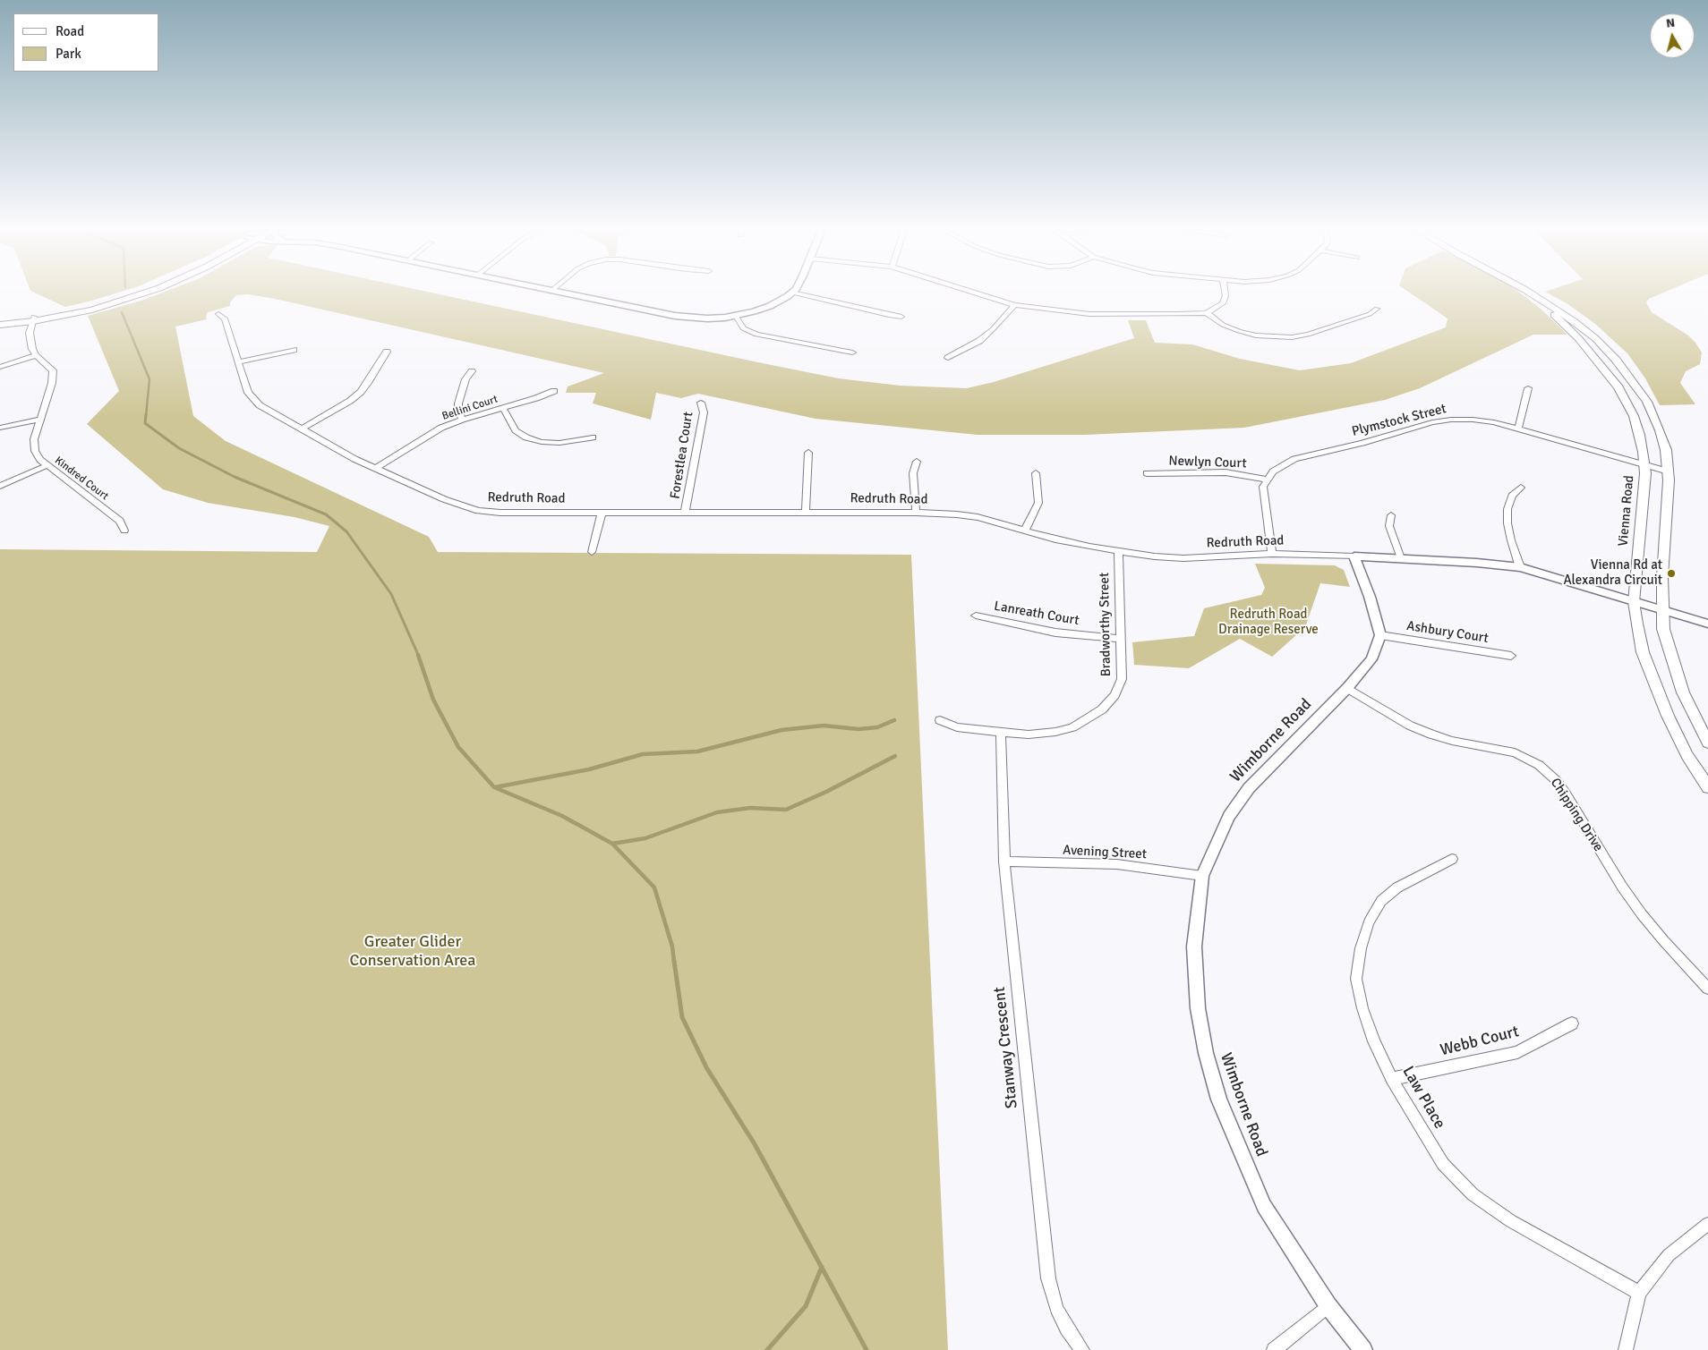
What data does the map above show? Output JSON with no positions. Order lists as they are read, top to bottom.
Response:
{
  "streets": {
    "main road": ["Vienna Road"],
    "street": [
      "Bellini Court",
      "Plymstock Street",
      "Forestlea Court",
      "Newlyn Court",
      "Kindred Court",
      "Redruth Road",
      "Lanreath Court",
      "Bradworthy Street",
      "Ashbury Court",
      "Wimborne Road",
      "Chipping Drive",
      "Avening Street",
      "Webb Court",
      "Stanway Crescent",
      "Law Place"
    ]
  },
  "crossings": [
    ["Bellini Court", "Redruth Road"],
    ["Plymstock Street", "Newlyn Court"],
    ["Plymstock Street", "Vienna Road"],
    ["Forestlea Court", "Redruth Road"],
    ["Redruth Road", "Vienna Road"],
    ["Redruth Road", "Bradworthy Street"],
    ["Lanreath Court", "Bradworthy Street"],
    ["Bradworthy Street", "Stanway Crescent"],
    ["Ashbury Court", "Wimborne Road"],
    ["Wimborne Road", "Chipping Drive"],
    ["Wimborne Road", "Avening Street"],
    ["Avening Street", "Stanway Crescent"],
    ["Webb Court", "Law Place"]
  ],
  "parks": ["Redruth Road Drainage Reserve", "Greater Glider Conservation Area"],
  "places": ["Vienna Rd at Alexandra Circuit"],
  "legend": ["Road", "Park"],
  "north": "top"
}
